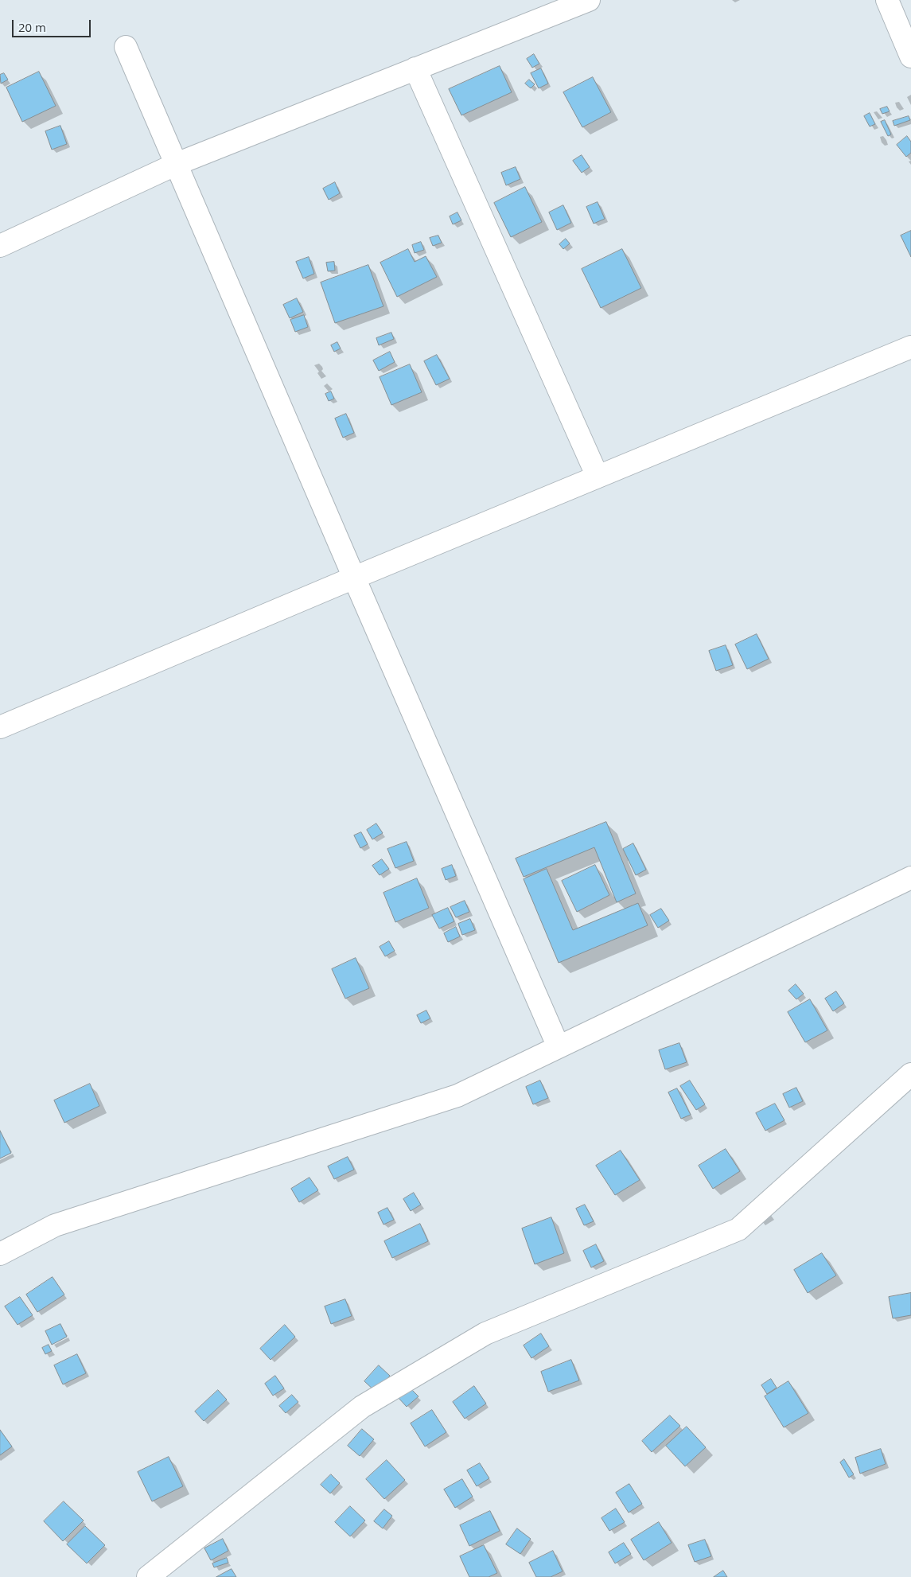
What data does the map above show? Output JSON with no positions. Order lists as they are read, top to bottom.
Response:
{
  "scale_bar": "20 m"
}
